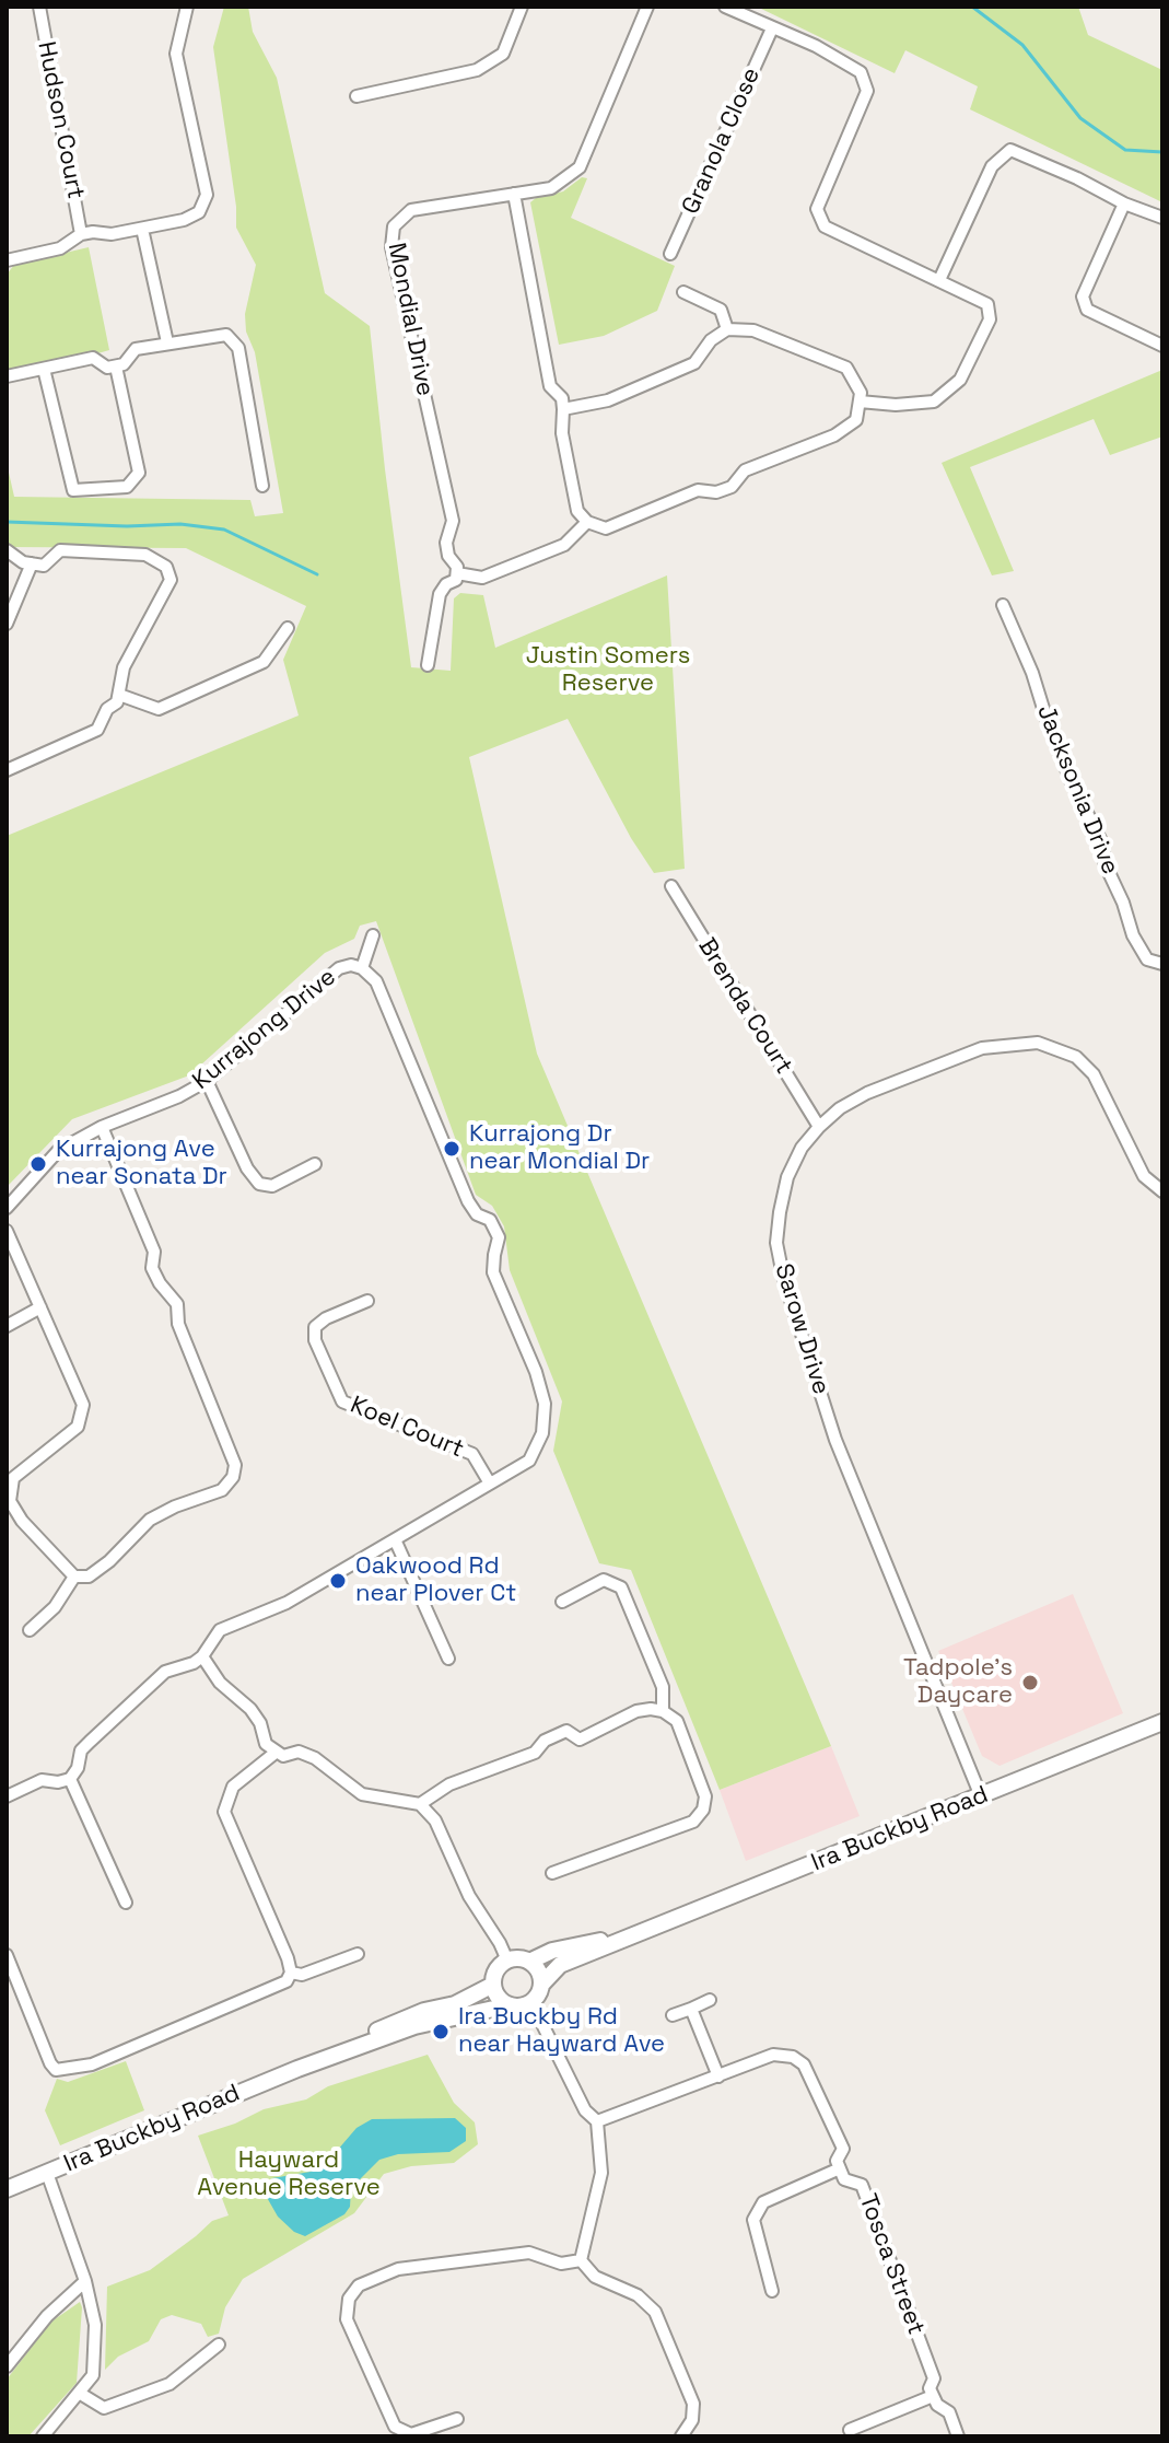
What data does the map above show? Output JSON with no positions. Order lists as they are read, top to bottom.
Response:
{
  "streets": {
    "street": [
      "Hudson Court",
      "Granola Close",
      "Mondial Drive",
      "Jacksonia Drive",
      "Brenda Court",
      "Kurrajong Drive",
      "Sarow Drive",
      "Koel Court",
      "Ira Buckby Road",
      "Tosca Street"
    ]
  },
  "crossings": [
    ["Brenda Court", "Sarow Drive"],
    ["Kurrajong Drive", "Koel Court"],
    ["Sarow Drive", "Ira Buckby Road"]
  ],
  "parks": ["Justin Somers Reserve", "Hayward Avenue Reserve"],
  "places": [
    "Kurrajong Dr near Mondial Dr",
    "Kurrajong Ave near Sonata Dr",
    "Oakwood Rd near Plover Ct",
    "Tadpole's Daycare",
    "Ira Buckby Rd near Hayward Ave"
  ]
}
